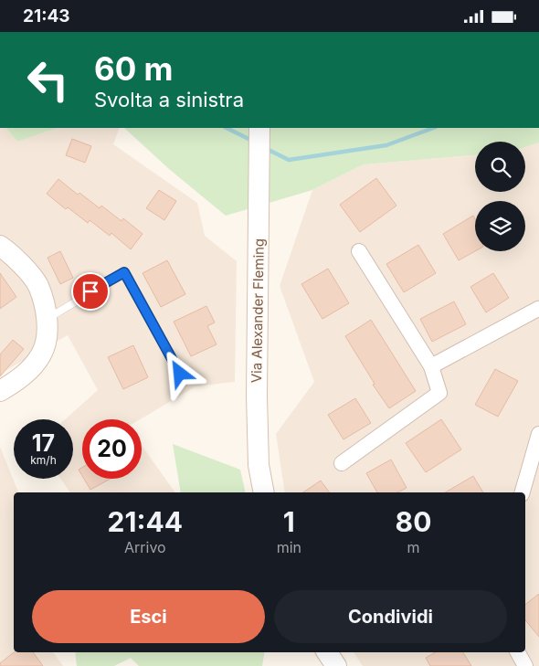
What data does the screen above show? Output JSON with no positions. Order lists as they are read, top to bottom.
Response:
{
  "streets": {
    "main road": ["Via Alexander Fleming"]
  },
  "page": {
    "status": "21:43",
    "turn": ["60 m", "Svolta a sinistra"],
    "speed": "17 km/h",
    "limit": "20",
    "eta": [
      "21:44",
      "Arrivo",
      "1",
      "min",
      "80",
      "m"
    ],
    "buttons": ["Esci", "Condividi"]
  }
}
